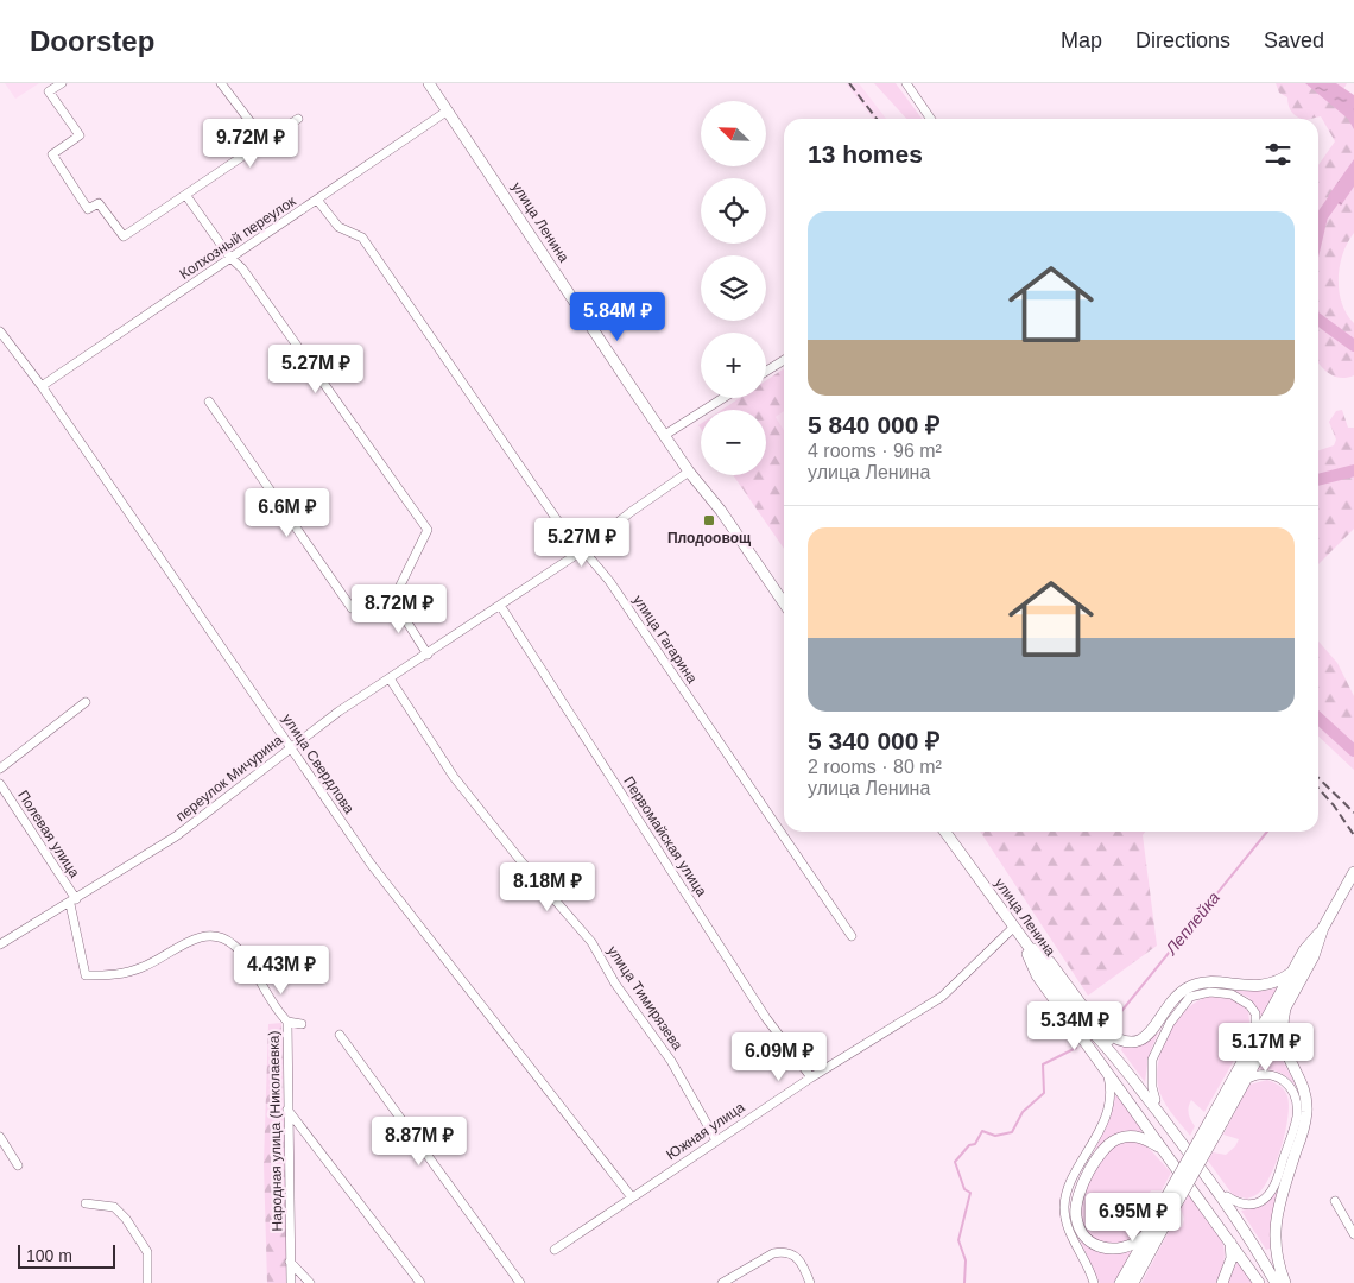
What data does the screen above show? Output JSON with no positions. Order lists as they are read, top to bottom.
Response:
{
  "streets": {
    "main road": ["улица Ленина"],
    "street": [
      "Колхозный переулок",
      "улица Гагарина",
      "улица Свердлова",
      "переулок Мичурина",
      "Полевая улица",
      "Первомайская улица",
      "улица Тимирязева",
      "Народная улица (Николаевка)",
      "Южная улица"
    ]
  },
  "crossings": [
    ["улица Ленина", "Колхозный переулок"],
    ["улица Ленина", "переулок Мичурина"],
    ["улица Ленина", "Южная улица"],
    ["Колхозный переулок", "улица Гагарина"],
    ["Колхозный переулок", "улица Свердлова"],
    ["улица Гагарина", "переулок Мичурина"],
    ["улица Свердлова", "переулок Мичурина"],
    ["улица Свердлова", "Южная улица"],
    ["переулок Мичурина", "Полевая улица"],
    ["переулок Мичурина", "Первомайская улица"],
    ["переулок Мичурина", "улица Тимирязева"],
    ["переулок Мичурина", "Народная улица (Николаевка)"],
    ["Полевая улица", "Народная улица (Николаевка)"],
    ["Первомайская улица", "Южная улица"],
    ["улица Тимирязева", "Южная улица"]
  ],
  "water": ["Леплейка"],
  "places": {
    "transit": ["Плодоовощ"]
  },
  "scale_bar": "100 m",
  "north": "top left",
  "page": {
    "header": "Doorstep",
    "nav": ["Map", "Directions", "Saved"],
    "map_buttons": ["+", "−"],
    "price": [
      "9.72M ₽",
      "5.84M ₽",
      "5.27M ₽",
      "6.6M ₽",
      "5.27M ₽",
      "8.72M ₽",
      "8.18M ₽",
      "4.43M ₽",
      "5.34M ₽",
      "5.17M ₽",
      "6.09M ₽",
      "8.87M ₽",
      "6.95M ₽"
    ],
    "heading": "13 homes",
    "list": [
      {
        "name": "5 840 000 ₽",
        "note": "4 rooms · 96 m² · улица Ленина"
      },
      {
        "name": "5 340 000 ₽",
        "note": "2 rooms · 80 m² · улица Ленина"
      }
    ],
    "scale": "100 m"
  }
}
